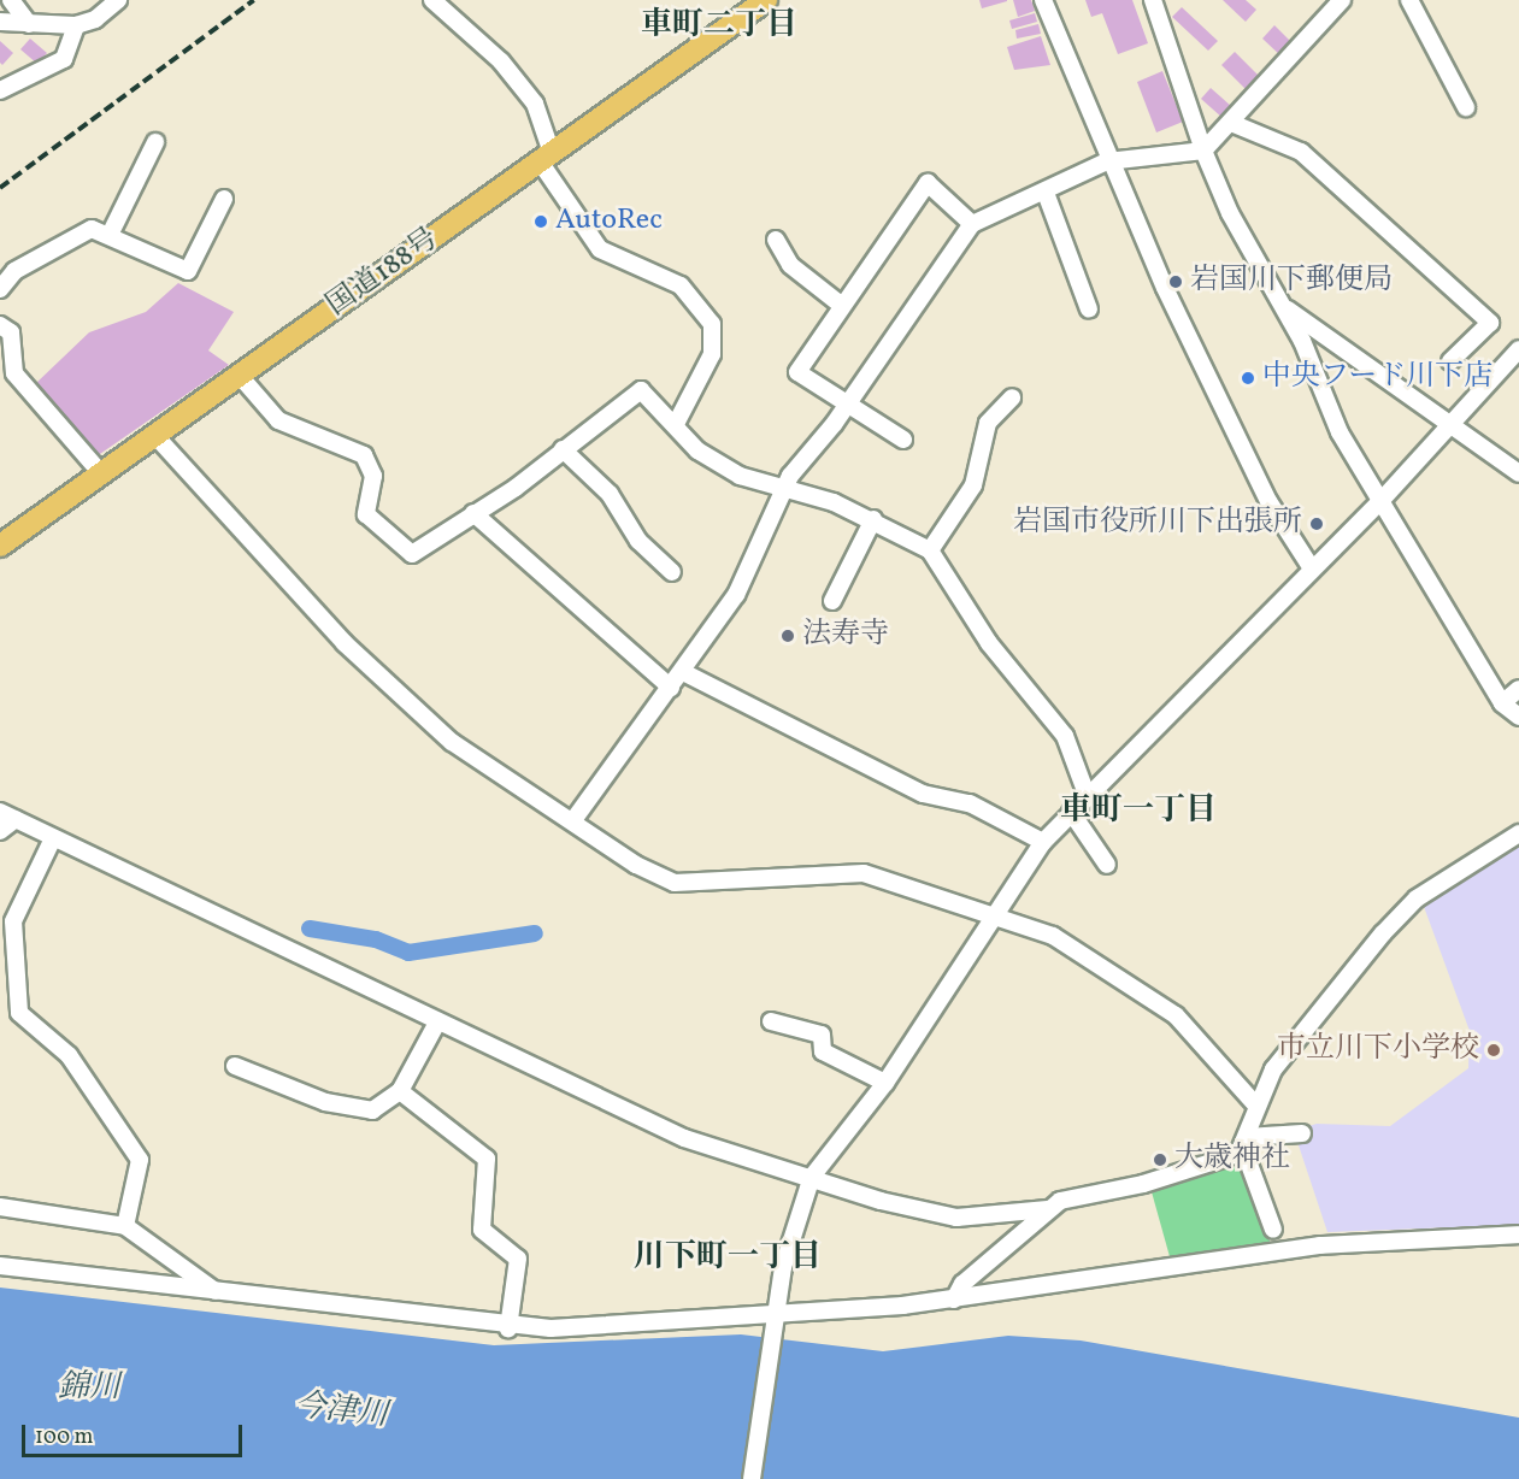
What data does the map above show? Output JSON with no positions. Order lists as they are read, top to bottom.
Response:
{
  "streets": {
    "highway": ["国道188号"]
  },
  "districts": ["車町二丁目", "車町一丁目", "川下町一丁目"],
  "water": ["錦川", "今津川"],
  "places": [
    "AutoRec",
    "岩国川下郵便局",
    "中央フード川下店",
    "岩国市役所川下出張所",
    "法寿寺",
    "市立川下小学校",
    "大歳神社"
  ],
  "scale_bar": "100 m"
}
